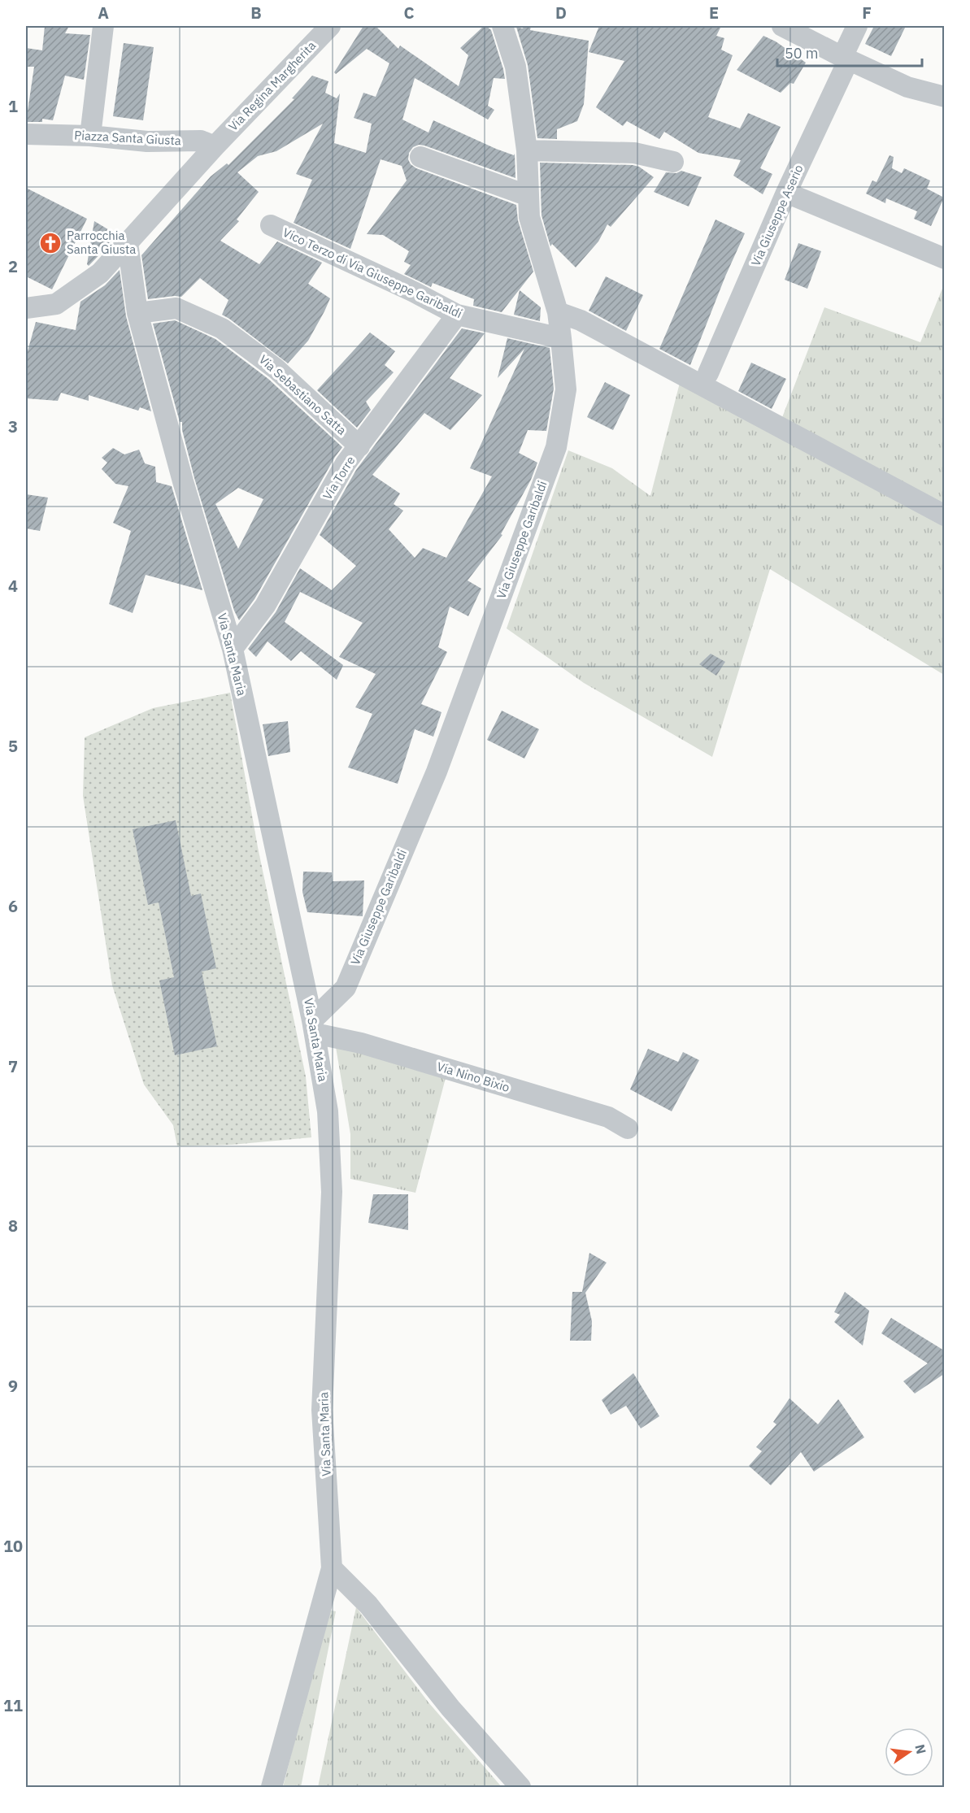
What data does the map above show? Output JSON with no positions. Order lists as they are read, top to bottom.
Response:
{
  "streets": {
    "street": [
      "Via Regina Margherita",
      "Piazza Santa Giusta",
      "Via Giuseppe Aserio",
      "Vico Terzo di Via Giuseppe Garibaldi",
      "Via Sebastiano Satta",
      "Via Torre",
      "Via Giuseppe Garibaldi",
      "Via Santa Maria",
      "Via Nino Bixio"
    ]
  },
  "crossings": [
    ["Via Regina Margherita", "Piazza Santa Giusta"],
    ["Vico Terzo di Via Giuseppe Garibaldi", "Via Torre"],
    ["Vico Terzo di Via Giuseppe Garibaldi", "Via Giuseppe Garibaldi"],
    ["Via Sebastiano Satta", "Via Torre"],
    ["Via Sebastiano Satta", "Via Santa Maria"],
    ["Via Torre", "Via Santa Maria"],
    ["Via Giuseppe Garibaldi", "Via Santa Maria"],
    ["Via Giuseppe Garibaldi", "Via Nino Bixio"],
    ["Via Santa Maria", "Via Nino Bixio"]
  ],
  "places": {
    "church": ["Parrocchia Santa Giusta"]
  },
  "scale_bar": "50 m",
  "north": "right",
  "grid": {
    "columns": [
      "A",
      "B",
      "C",
      "D",
      "E",
      "F"
    ],
    "rows": [
      "1",
      "2",
      "3",
      "4",
      "5",
      "6",
      "7",
      "8",
      "9",
      "10",
      "11"
    ]
  }
}
